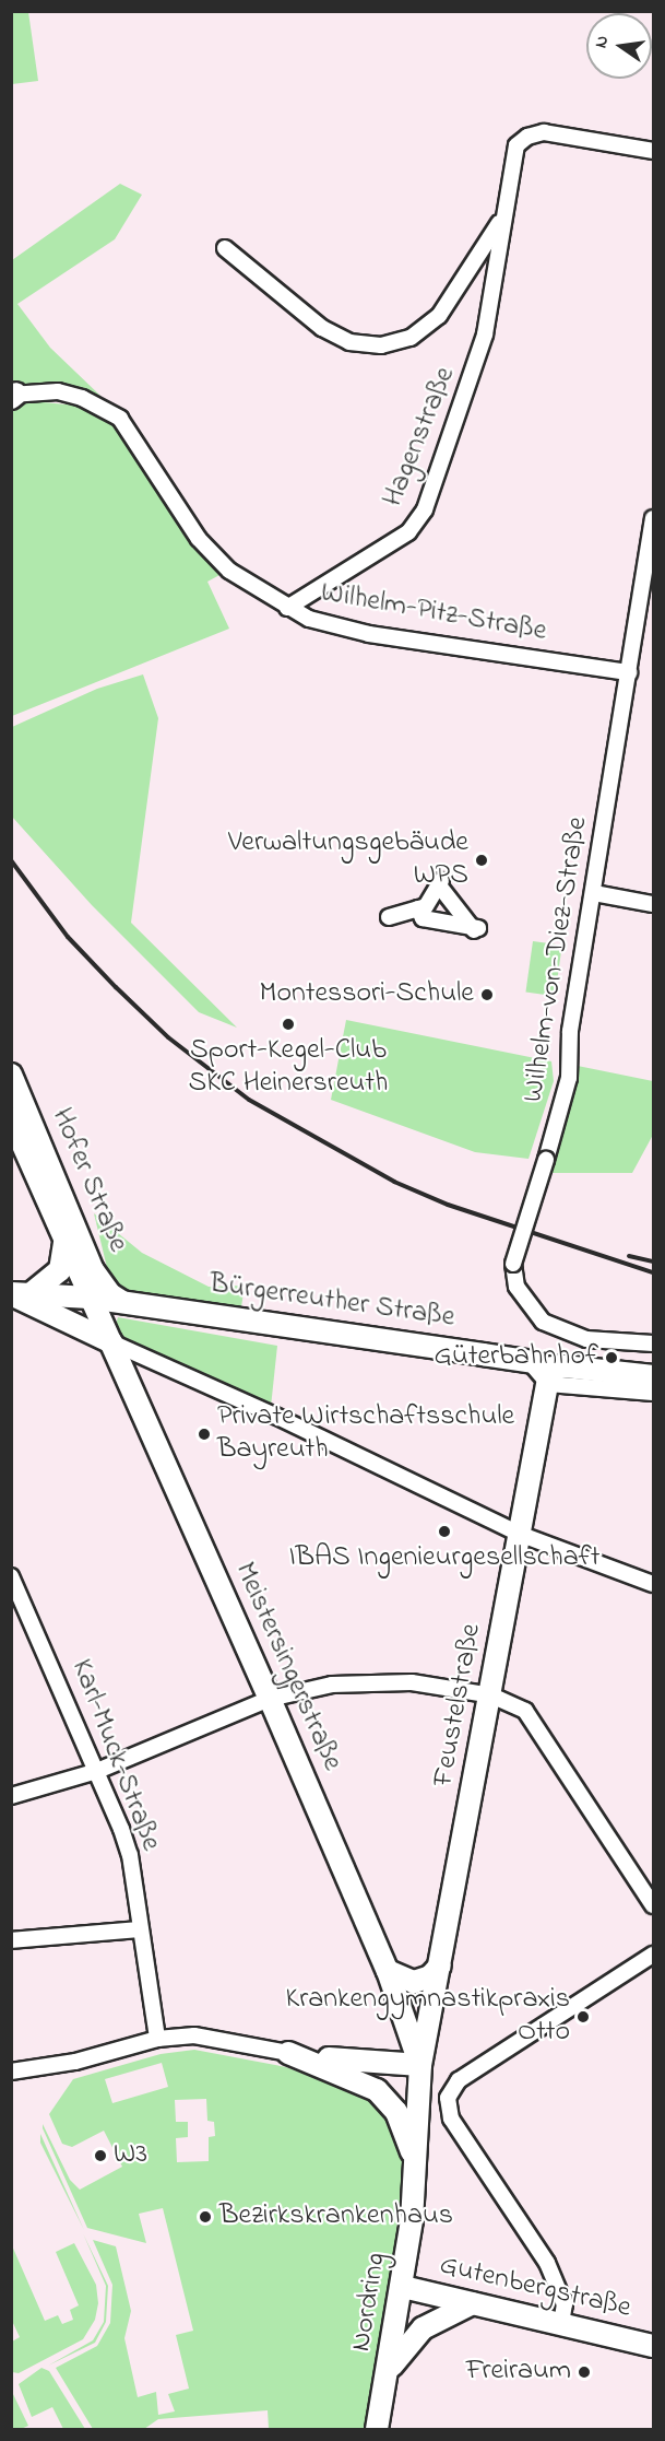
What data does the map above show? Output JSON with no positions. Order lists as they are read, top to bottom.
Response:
{
  "streets": {
    "main road": [
      "Hofer Straße",
      "Bürgerreuther Straße",
      "Meistersingerstraße",
      "Feustelstraße",
      "Gutenbergstraße",
      "Nordring"
    ],
    "street": [
      "Hagenstraße",
      "Wilhelm-Pitz-Straße",
      "Wilhelm-von-Diez-Straße",
      "Karl-Muck-Straße"
    ]
  },
  "crossings": [
    ["Hagenstraße", "Wilhelm-Pitz-Straße"],
    ["Wilhelm-Pitz-Straße", "Wilhelm-von-Diez-Straße"],
    ["Hofer Straße", "Bürgerreuther Straße"],
    ["Hofer Straße", "Meistersingerstraße"],
    ["Bürgerreuther Straße", "Meistersingerstraße"],
    ["Bürgerreuther Straße", "Feustelstraße"],
    ["Meistersingerstraße", "Feustelstraße"],
    ["Meistersingerstraße", "Nordring"],
    ["Feustelstraße", "Nordring"],
    ["Gutenbergstraße", "Nordring"]
  ],
  "places": [
    "Verwaltungsgebäude WPS",
    "Montessori-Schule",
    "Sport-Kegel-Club SKC Heinersreuth",
    "Güterbahnhof",
    "Private Wirtschaftsschule Bayreuth",
    "IBAS Ingenieurgesellschaft",
    "Krankengymnastikpraxis Otto",
    "W3",
    "Bezirkskrankenhaus",
    "Freiraum"
  ],
  "north": "left"
}
